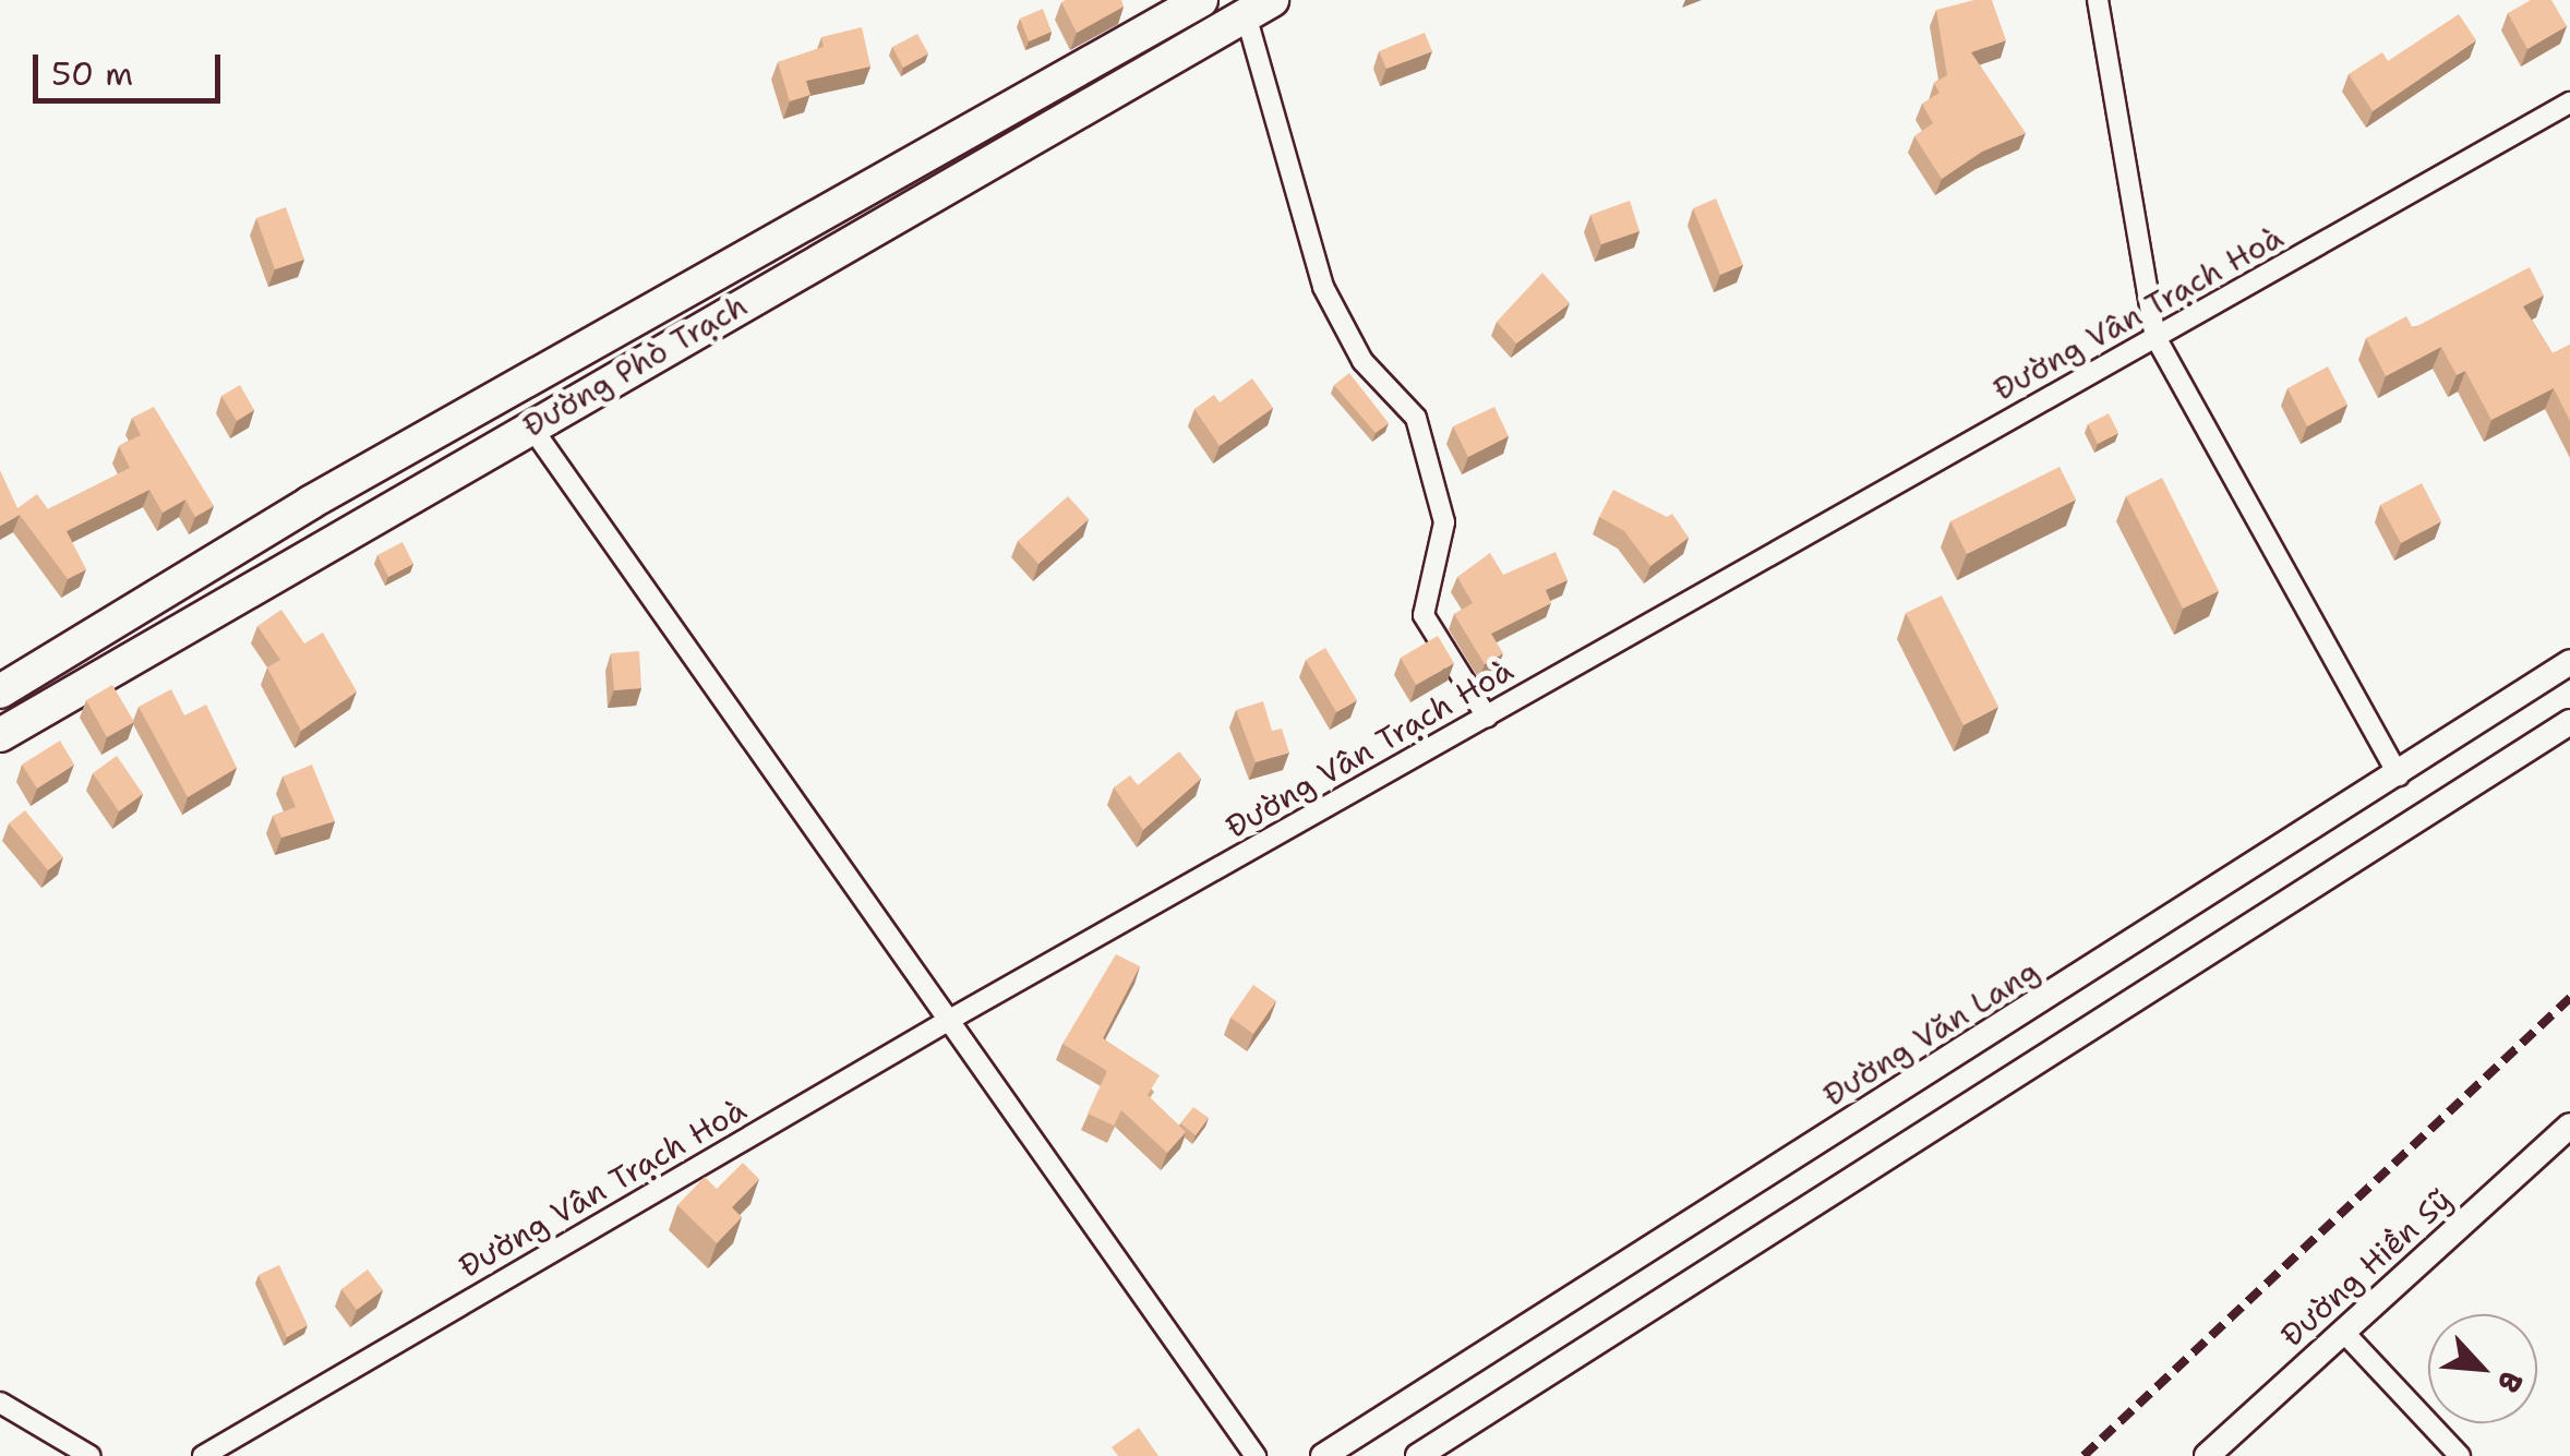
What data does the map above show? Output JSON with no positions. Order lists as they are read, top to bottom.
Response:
{
  "streets": {
    "highway": ["Đường Phò Trạch"],
    "street": ["Đường Vân Trạch Hoà", "Đường Văn Lang", "Đường Hiền Sỹ"]
  },
  "scale_bar": "50 m",
  "north": "bottom right"
}
